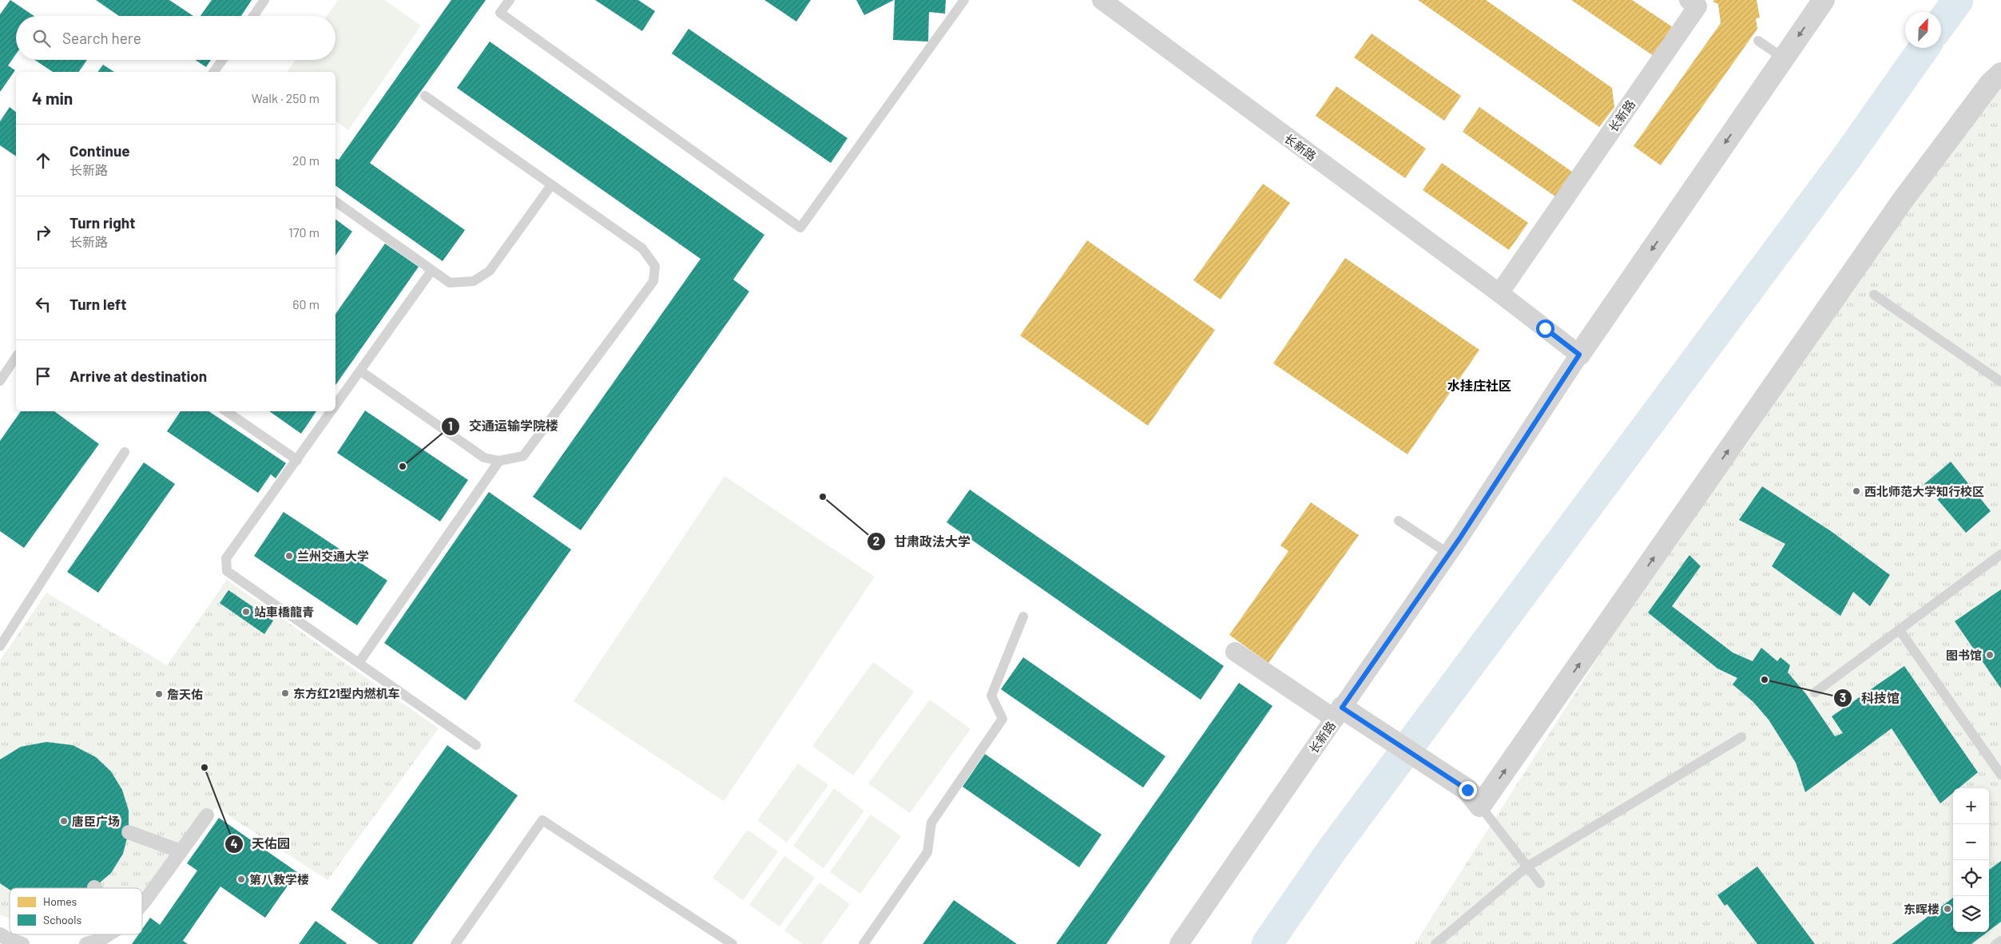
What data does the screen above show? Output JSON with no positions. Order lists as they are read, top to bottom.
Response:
{
  "streets": {
    "street": ["长新路"]
  },
  "districts": ["水挂庄社区"],
  "places": [
    "交通运输学院楼",
    "西北师范大学知行校区",
    "甘肃政法大学",
    "兰州交通大学",
    "站車橋龍青",
    "图书馆",
    "科技馆",
    "东方红21型内燃机车",
    "詹天佑",
    "天佑园",
    "唐臣广场",
    "第八教学楼",
    "东晖楼"
  ],
  "legend": ["Homes", "Schools"],
  "north": "top right",
  "page": {
    "search": "Search here",
    "heading": ["4 min", "Walk · 250 m"],
    "list": [
      ["Continue", "长新路", "20 m"],
      ["Turn right", "长新路", "170 m"],
      ["Turn left", "60 m"],
      "Arrive at destination"
    ],
    "map_buttons": ["+", "−"]
  }
}
